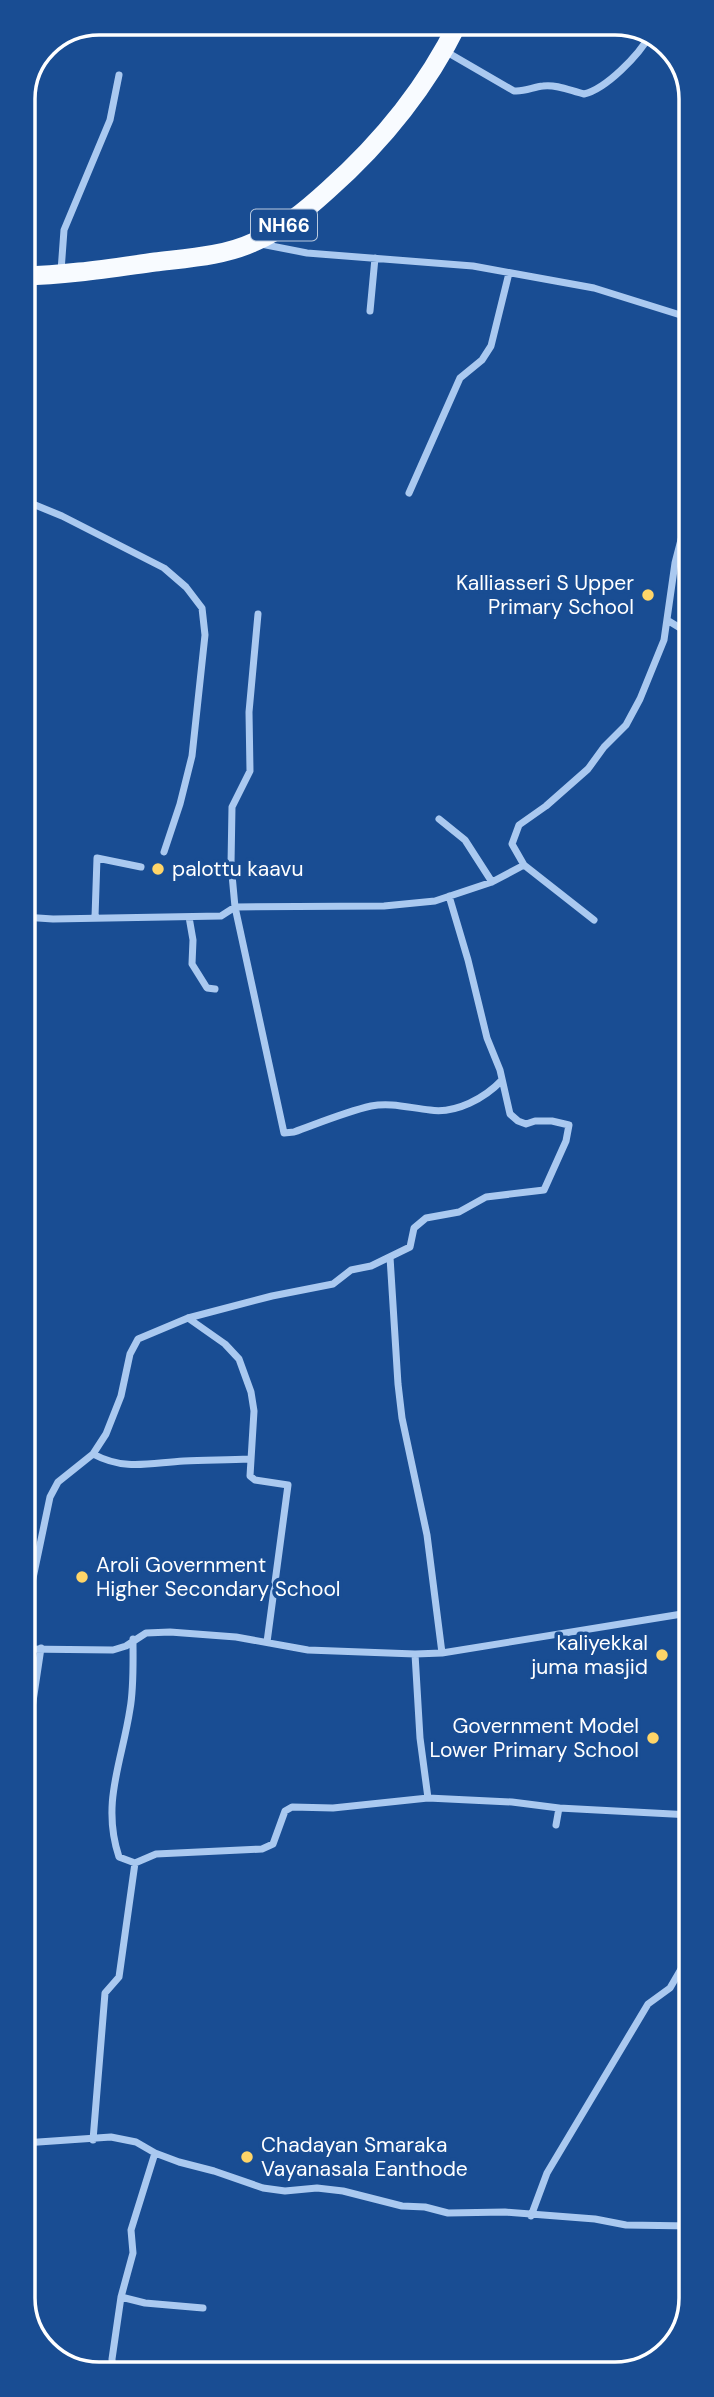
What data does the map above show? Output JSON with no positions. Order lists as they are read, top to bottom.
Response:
{
  "streets": {
    "highway": ["NH66"]
  },
  "places": [
    "Kalliasseri S Upper Primary School",
    "palottu kaavu",
    "Aroli Government Higher Secondary School",
    "kaliyekkal juma masjid",
    "Government Model Lower Primary School",
    "Chadayan Smaraka Vayanasala Eanthode"
  ]
}
